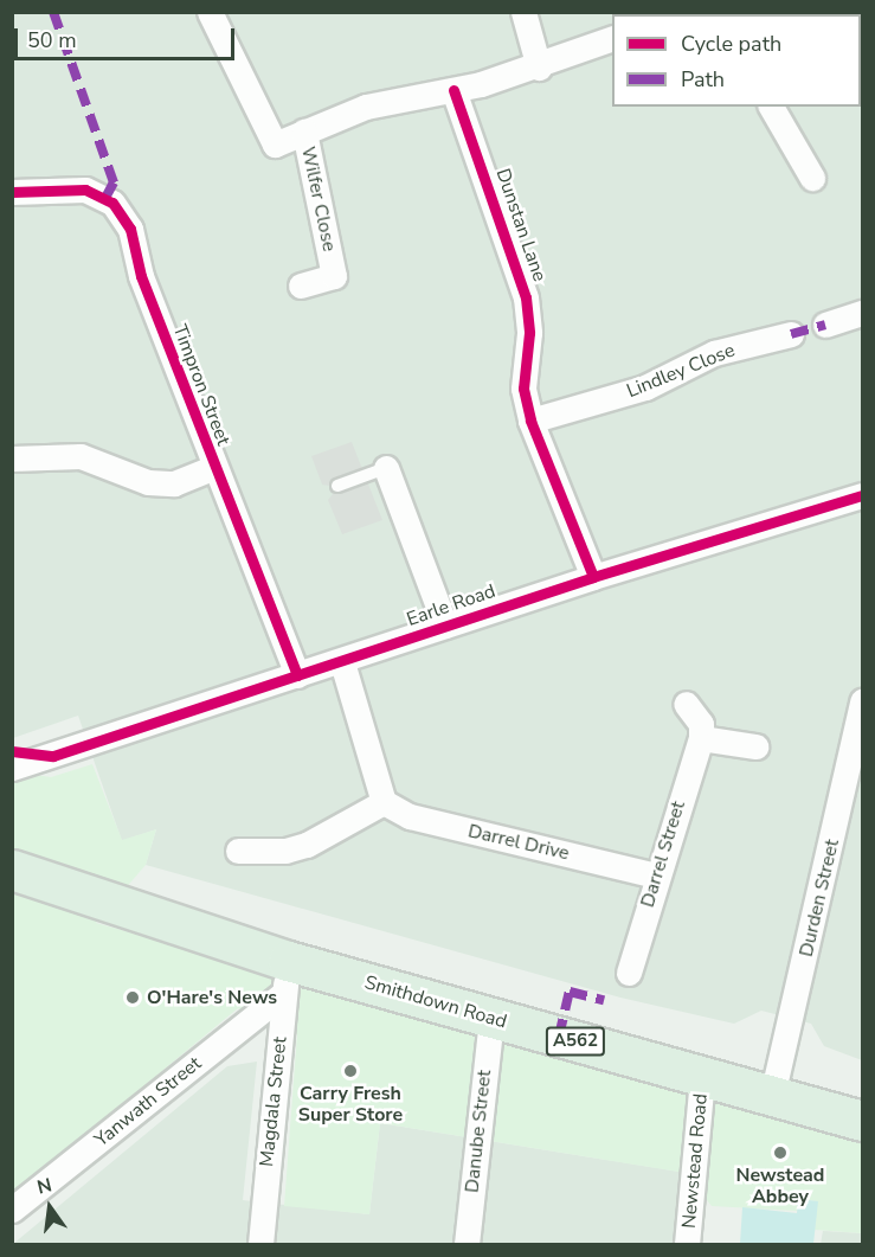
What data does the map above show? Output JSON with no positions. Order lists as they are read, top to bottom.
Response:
{
  "streets": {
    "highway": ["Smithdown Road", "A562"],
    "street": [
      "Wilfer Close",
      "Dunstan Lane",
      "Lindley Close",
      "Timpron Street",
      "Earle Road",
      "Darrel Drive",
      "Darrel Street",
      "Durden Street",
      "Yanwath Street",
      "Magdala Street",
      "Danube Street",
      "Newstead Road"
    ]
  },
  "crossings": [
    ["Wilfer Close", "Dunstan Lane"],
    ["Dunstan Lane", "Lindley Close"],
    ["Dunstan Lane", "Earle Road"],
    ["Timpron Street", "Earle Road"],
    ["Darrel Drive", "Darrel Street"],
    ["Durden Street", "Smithdown Road"],
    ["Smithdown Road", "Yanwath Street"],
    ["Smithdown Road", "Magdala Street"],
    ["Smithdown Road", "Danube Street"],
    ["Smithdown Road", "Newstead Road"],
    ["Yanwath Street", "Magdala Street"]
  ],
  "places": ["O'Hare's News", "Carry Fresh Super Store", "Newstead Abbey"],
  "legend": ["Cycle path", "Path"],
  "scale_bar": "50 m",
  "north": "top"
}
